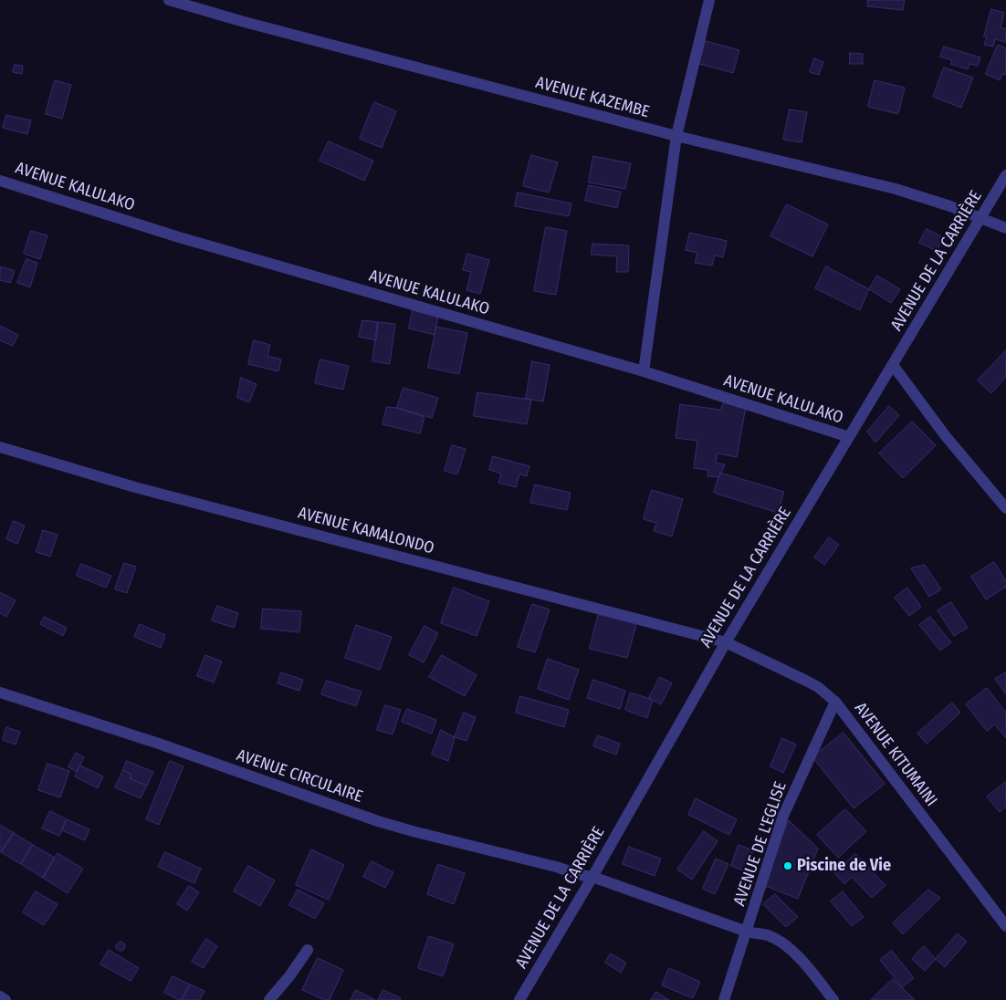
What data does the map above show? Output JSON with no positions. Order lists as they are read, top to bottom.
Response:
{
  "streets": {
    "street": [
      "AVENUE KAZEMBE",
      "AVENUE KALULAKO",
      "AVENUE DE LA CARRIÈRE",
      "AVENUE KAMALONDO",
      "AVENUE KITUMAINI",
      "AVENUE CIRCULAIRE",
      "AVENUE DE L'EGLISE"
    ]
  },
  "crossings": [
    ["AVENUE KAZEMBE", "AVENUE DE LA CARRIÈRE"],
    ["AVENUE KALULAKO", "AVENUE DE LA CARRIÈRE"],
    ["AVENUE DE LA CARRIÈRE", "AVENUE KAMALONDO"],
    ["AVENUE DE LA CARRIÈRE", "AVENUE KITUMAINI"],
    ["AVENUE DE LA CARRIÈRE", "AVENUE CIRCULAIRE"],
    ["AVENUE KAMALONDO", "AVENUE KITUMAINI"],
    ["AVENUE KITUMAINI", "AVENUE DE L'EGLISE"],
    ["AVENUE CIRCULAIRE", "AVENUE DE L'EGLISE"]
  ],
  "places": ["Piscine de Vie"]
}
